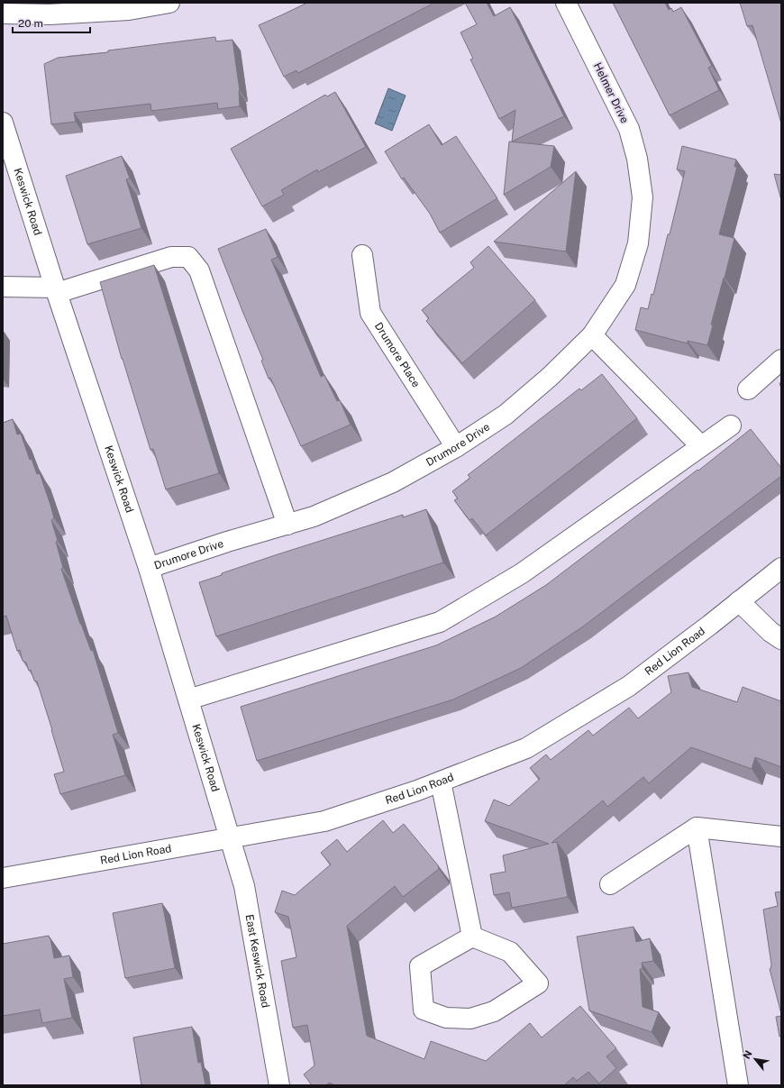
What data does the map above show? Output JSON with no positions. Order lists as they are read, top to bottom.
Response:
{
  "streets": {
    "street": [
      "Helmer Drive",
      "Keswick Road",
      "Drumore Place",
      "Drumore Drive",
      "Red Lion Road",
      "East Keswick Road"
    ]
  },
  "crossings": [
    ["Helmer Drive", "Drumore Drive"],
    ["Keswick Road", "Drumore Drive"],
    ["Keswick Road", "Red Lion Road"],
    ["Keswick Road", "East Keswick Road"],
    ["Drumore Place", "Drumore Drive"],
    ["Red Lion Road", "East Keswick Road"]
  ],
  "scale_bar": "20 m",
  "north": "top left"
}
